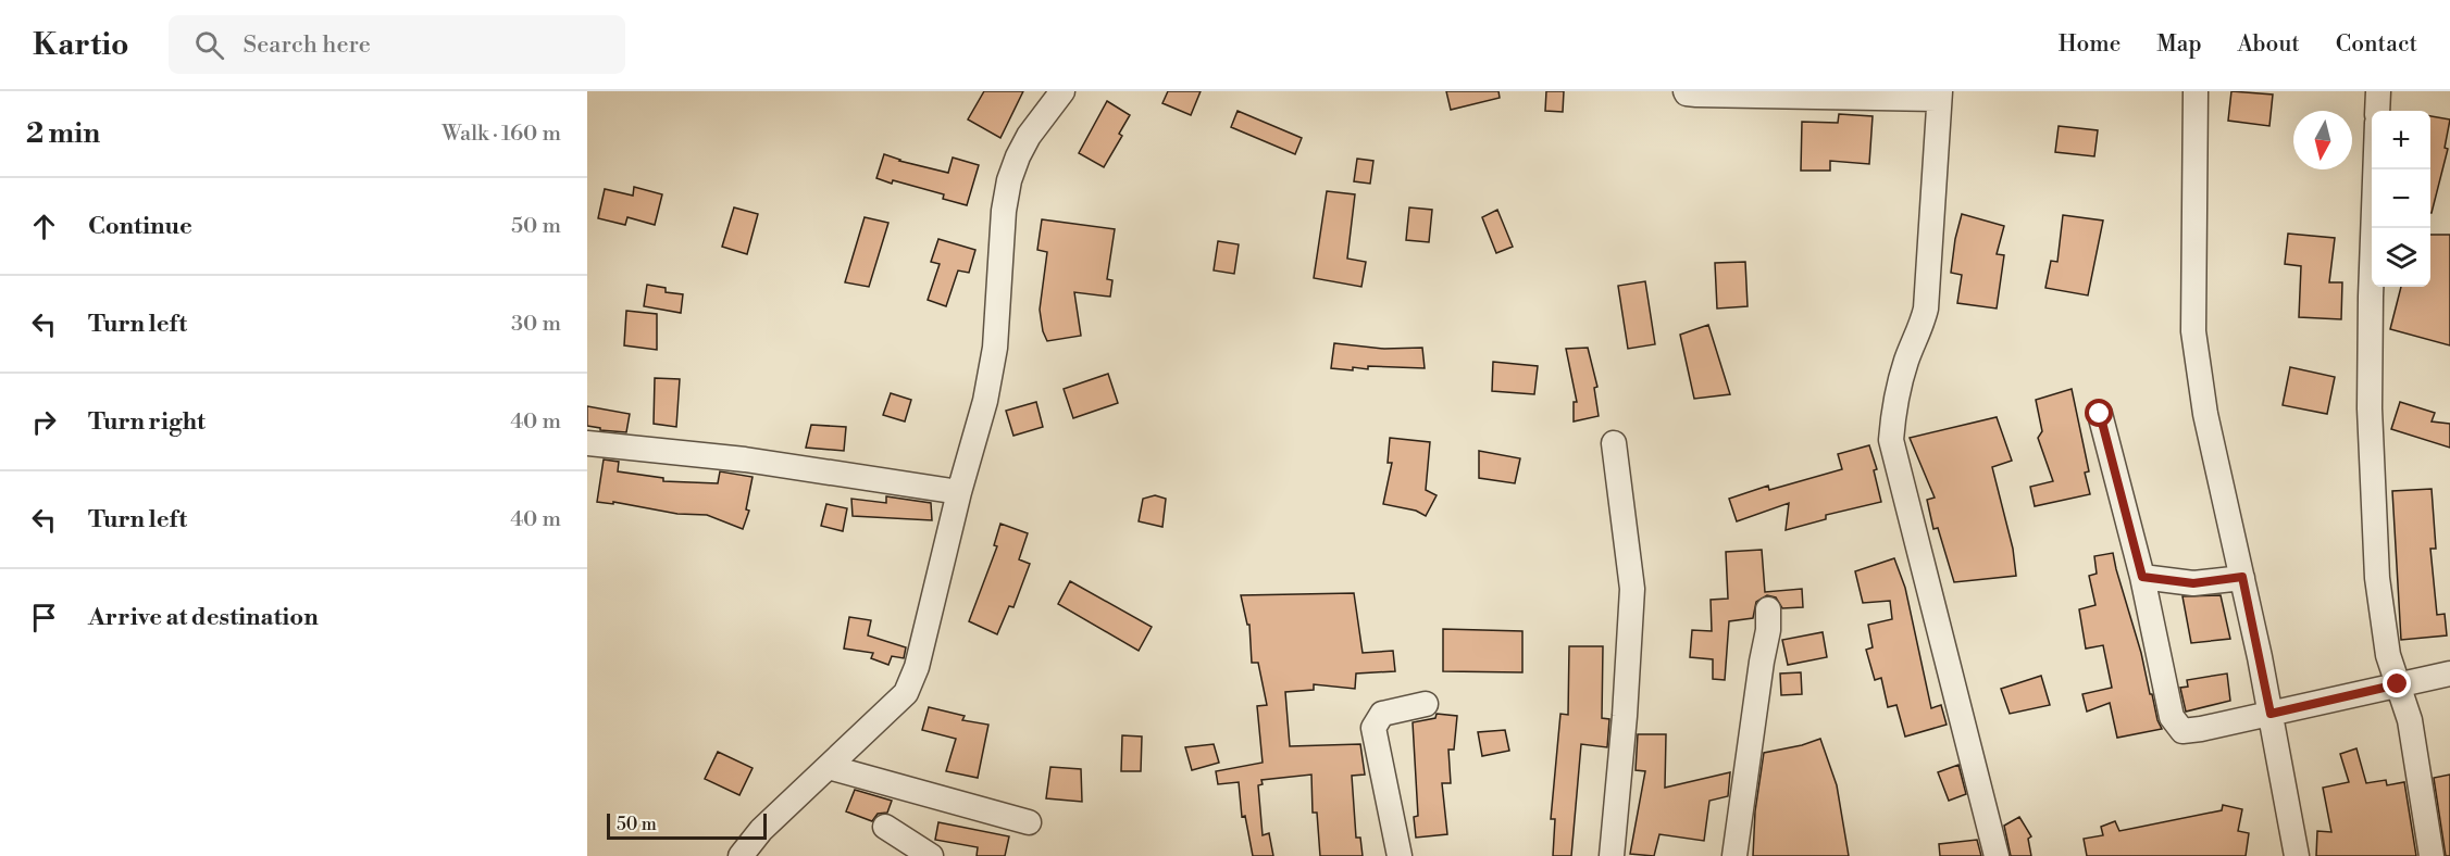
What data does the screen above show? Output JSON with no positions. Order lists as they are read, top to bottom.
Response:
{
  "scale_bar": "50 m",
  "north": "bottom",
  "page": {
    "header": "Kartio",
    "search": "Search here",
    "nav": [
      "Home",
      "Map",
      "About",
      "Contact"
    ],
    "heading": ["2 min", "Walk · 160 m"],
    "map_buttons": ["+", "−"],
    "list": [
      ["Continue", "50 m"],
      ["Turn left", "30 m"],
      ["Turn right", "40 m"],
      ["Turn left", "40 m"],
      "Arrive at destination"
    ],
    "scale": "50 m"
  }
}
